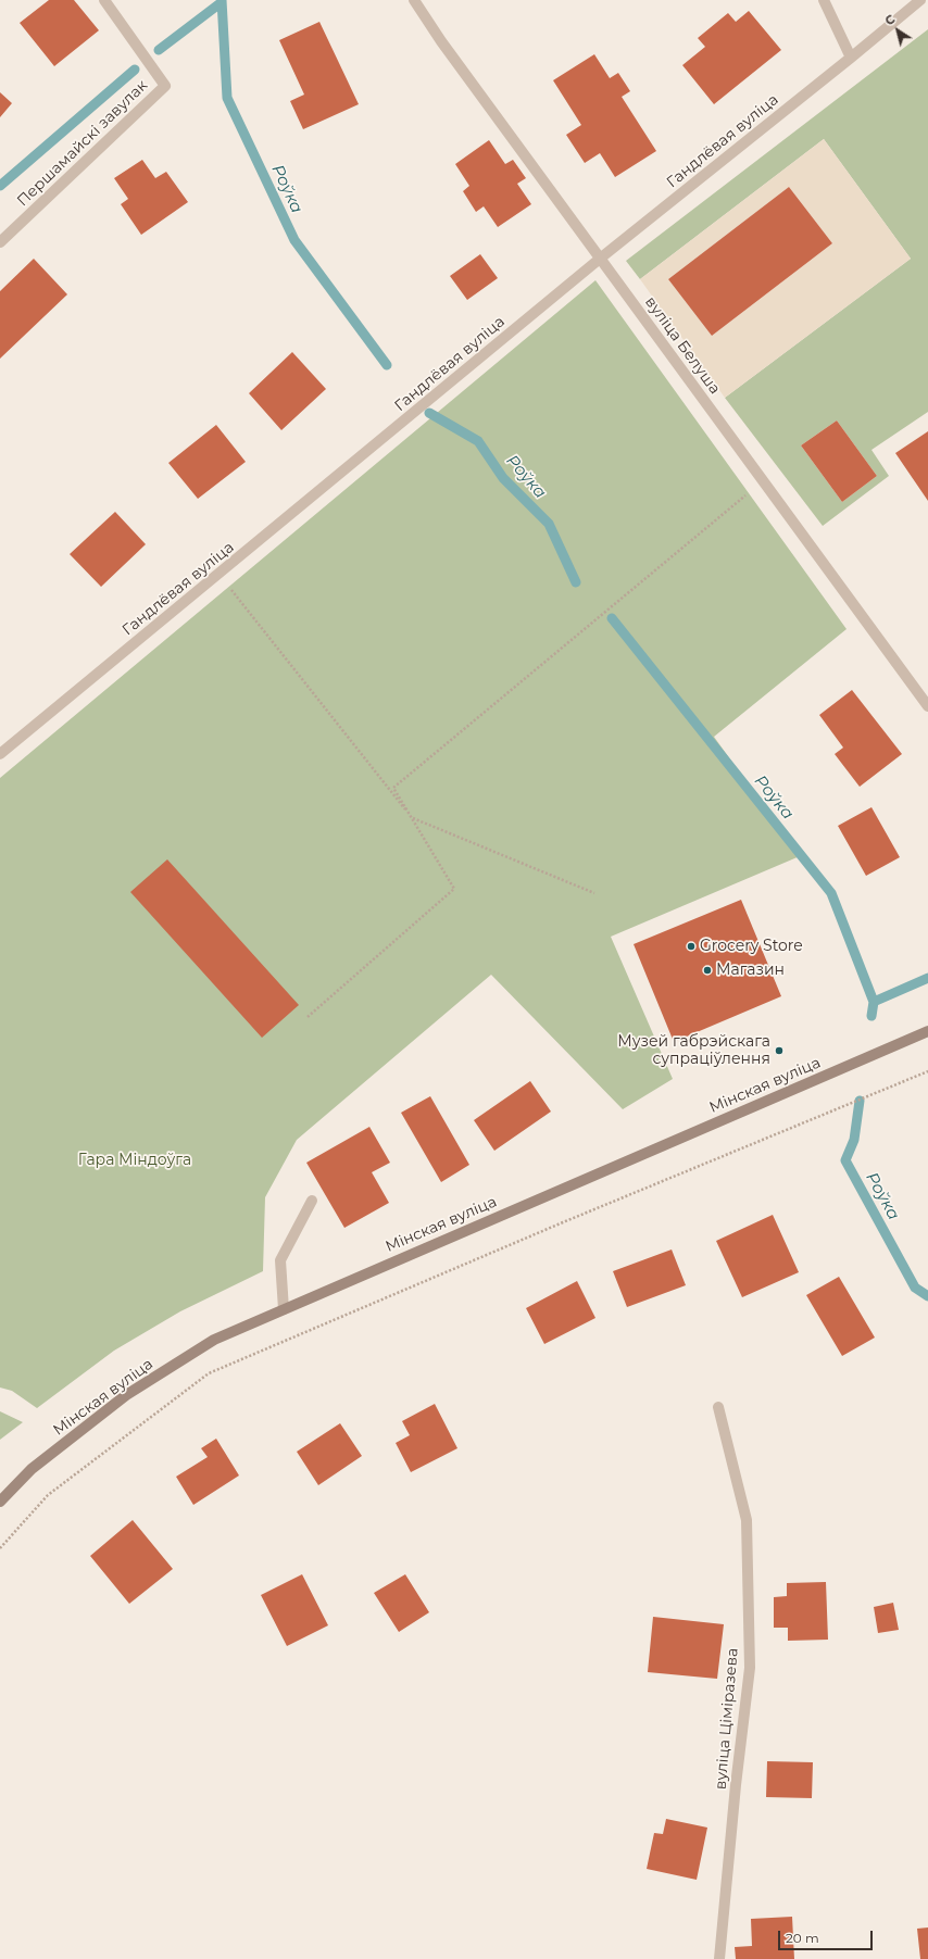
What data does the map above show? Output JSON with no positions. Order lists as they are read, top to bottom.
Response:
{
  "streets": {
    "street": [
      "Гандлёвая вуліца",
      "Першамайскі завулак",
      "вуліца Белуша",
      "Мінская вуліца",
      "вуліца Ціміразева"
    ]
  },
  "crossings": [
    ["Гандлёвая вуліца", "вуліца Белуша"]
  ],
  "water": ["Роўка"],
  "parks": ["Гара Міндоўга"],
  "places": ["Grocery Store", "Магазин", "Музей габрэйскага супраціўлення"],
  "scale_bar": "20 m",
  "north": "top left"
}
